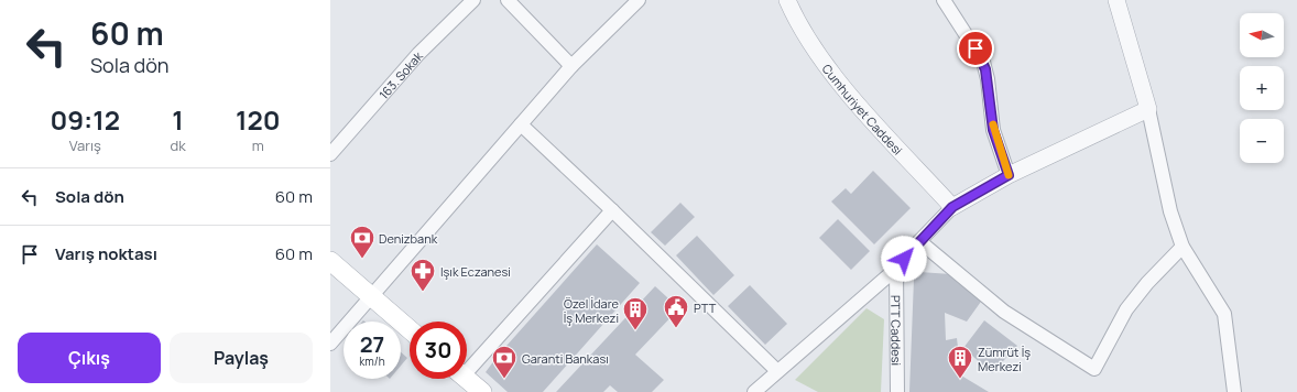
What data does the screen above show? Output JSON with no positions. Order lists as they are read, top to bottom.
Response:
{
  "streets": {
    "street": ["163. Sokak", "Cumhuriyet Caddesi", "PTT Caddesi"]
  },
  "places": {
    "bank": ["Denizbank", "Garanti Bankası"],
    "pharmacy": ["Işık Eczanesi"],
    "public building": ["PTT"],
    "building": ["Özel İdare İş Merkezi", "Zümrüt İş Merkezi"]
  },
  "north": "left",
  "page": {
    "turn": ["60 m", "Sola dön"],
    "map_buttons": ["+", "−"],
    "eta": [
      "09:12",
      "Varış",
      "1",
      "dk",
      "120",
      "m"
    ],
    "list": [
      {
        "name": "Sola dön",
        "value": "60 m"
      },
      {
        "name": "Varış noktası",
        "value": "60 m"
      }
    ],
    "speed": "27 km/h",
    "limit": "30",
    "buttons": ["Çıkış", "Paylaş"]
  }
}
